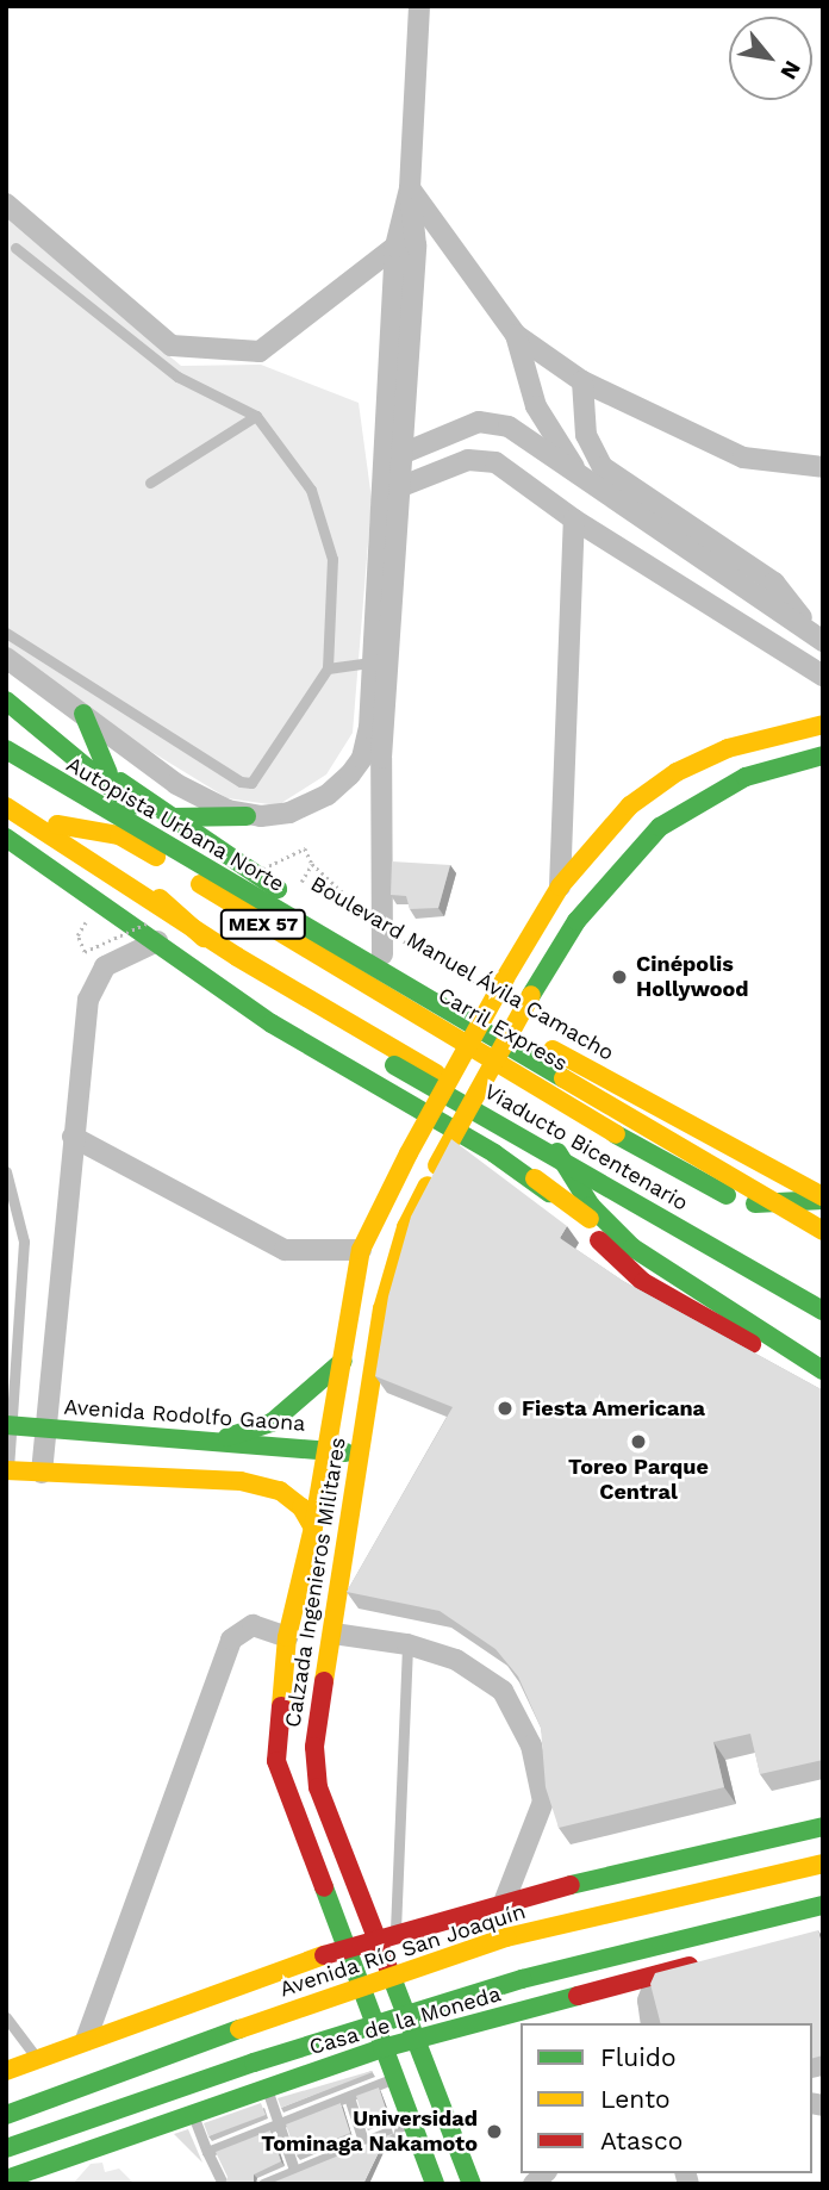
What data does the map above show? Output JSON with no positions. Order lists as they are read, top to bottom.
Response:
{
  "streets": {
    "main road": [
      "Autopista Urbana Norte",
      "MEX 57",
      "Boulevard Manuel Ávila Camacho",
      "Carril Express",
      "Viaducto Bicentenario",
      "Avenida Rodolfo Gaona",
      "Calzada Ingenieros Militares",
      "Avenida Río San Joaquín",
      "Casa de la Moneda"
    ]
  },
  "crossings": [
    ["Autopista Urbana Norte", "Boulevard Manuel Ávila Camacho"],
    ["Autopista Urbana Norte", "Carril Express"],
    ["Carril Express", "Viaducto Bicentenario"],
    ["Avenida Rodolfo Gaona", "Calzada Ingenieros Militares"],
    ["Calzada Ingenieros Militares", "Casa de la Moneda"]
  ],
  "places": [
    "Cinépolis Hollywood",
    "Fiesta Americana",
    "Toreo Parque Central",
    "Universidad Tominaga Nakamoto"
  ],
  "legend": ["Fluido", "Lento", "Atasco"],
  "north": "bottom right"
}
